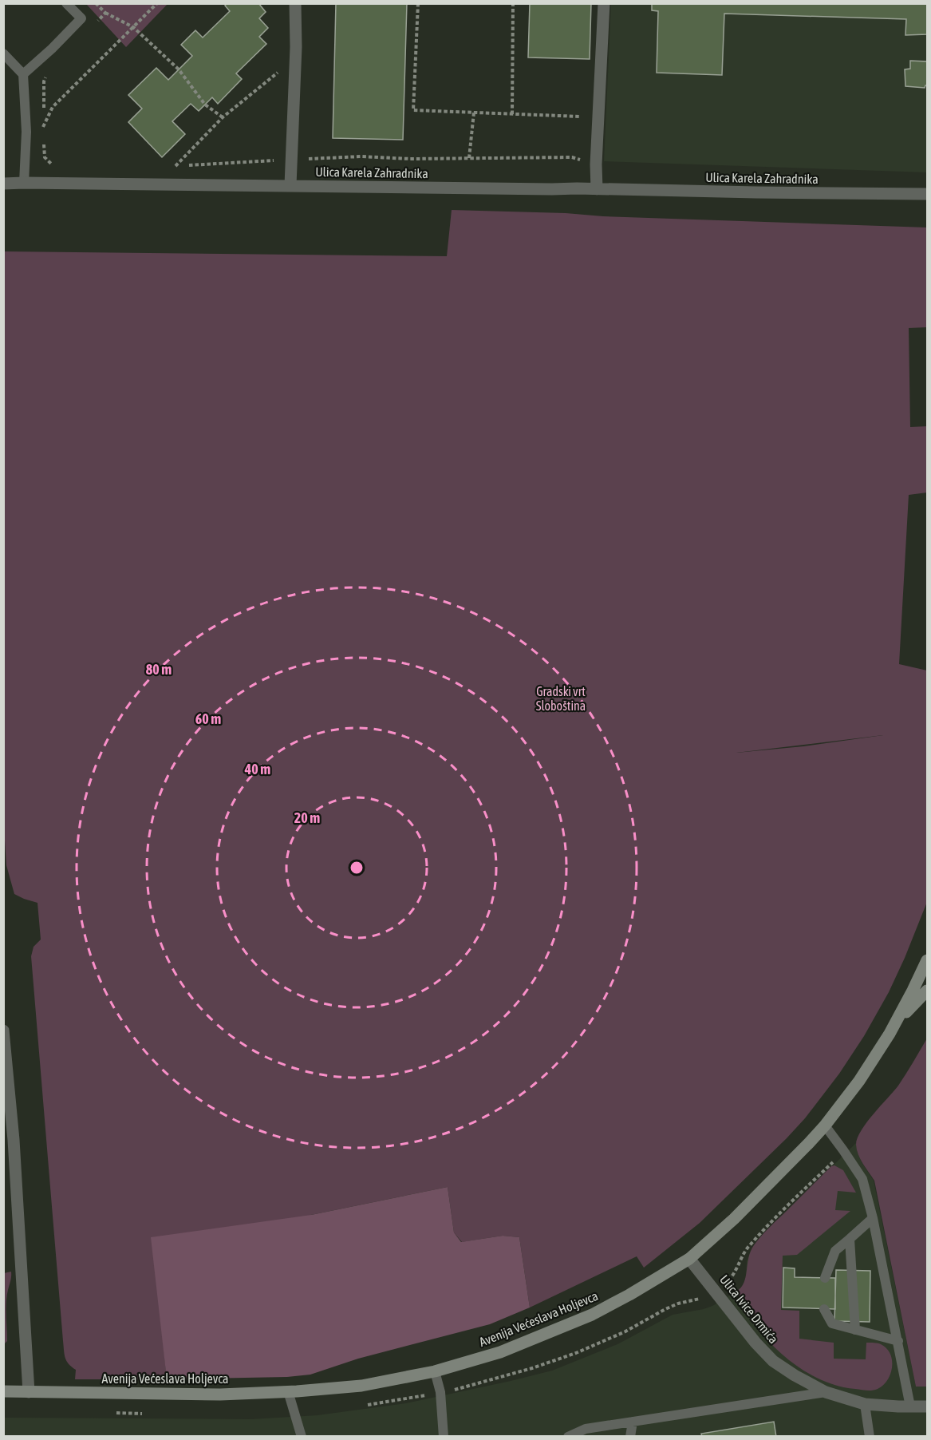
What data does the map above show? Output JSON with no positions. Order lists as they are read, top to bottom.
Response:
{
  "streets": {
    "street": ["Ulica Karela Zahradnika", "Ulica Ivice Drmića", "Avenija Većeslava Holjevca"]
  },
  "crossings": [
    ["Ulica Ivice Drmića", "Avenija Većeslava Holjevca"]
  ],
  "parks": ["Gradski vrt Sloboština"],
  "rings": [
    "80 m",
    "60 m",
    "40 m",
    "20 m"
  ]
}
